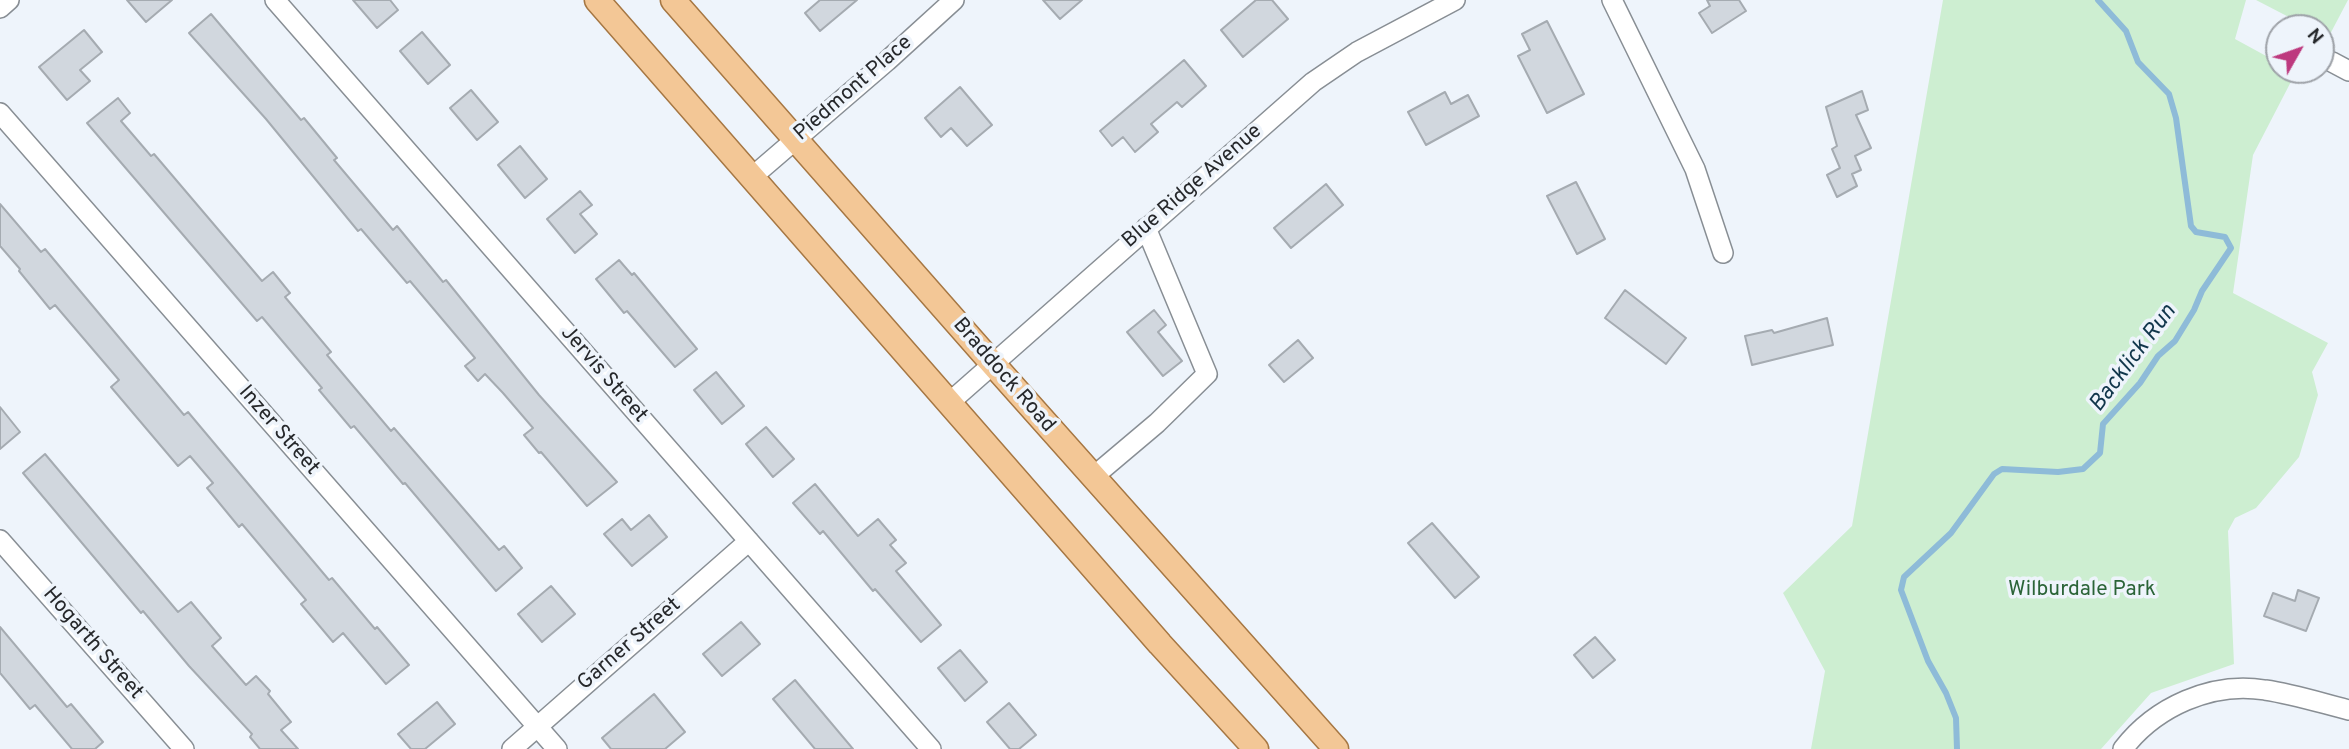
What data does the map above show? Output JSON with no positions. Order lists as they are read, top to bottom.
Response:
{
  "streets": {
    "main road": ["Braddock Road"],
    "street": [
      "Piedmont Place",
      "Blue Ridge Avenue",
      "Jervis Street",
      "Inzer Street",
      "Hogarth Street",
      "Garner Street"
    ]
  },
  "crossings": [
    ["Piedmont Place", "Braddock Road"],
    ["Blue Ridge Avenue", "Braddock Road"],
    ["Jervis Street", "Garner Street"],
    ["Inzer Street", "Garner Street"]
  ],
  "water": ["Backlick Run"],
  "parks": ["Wilburdale Park"],
  "north": "top right"
}
